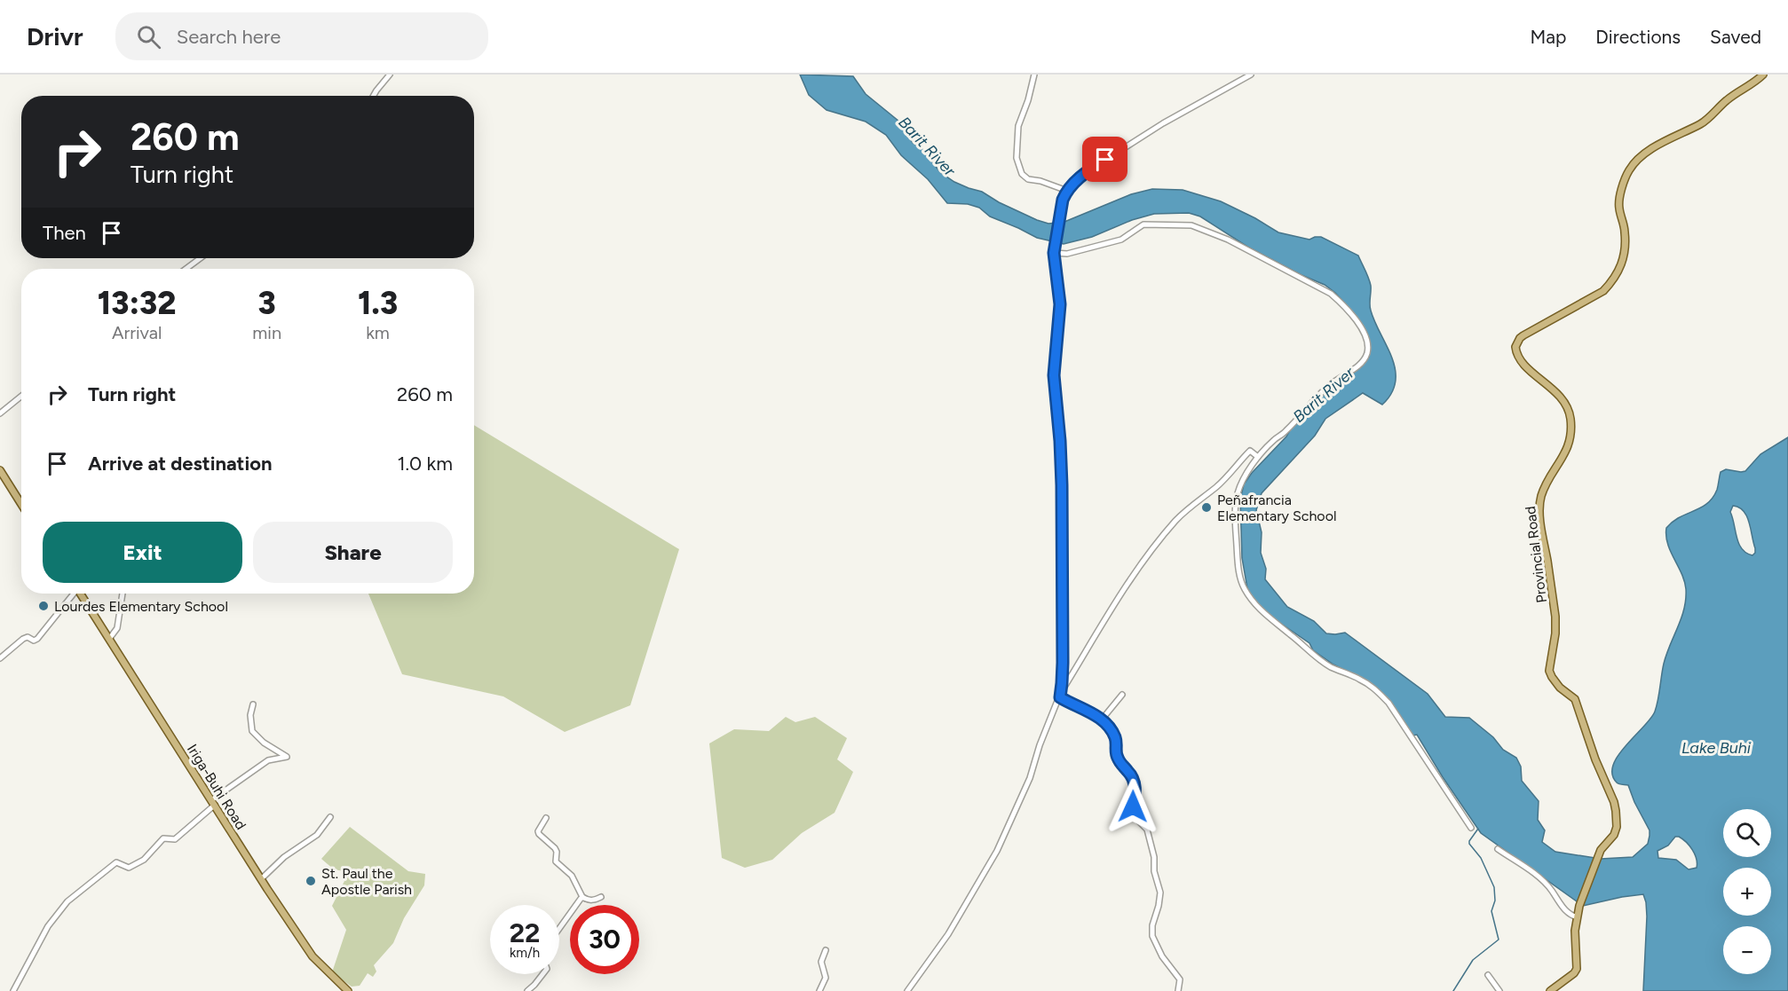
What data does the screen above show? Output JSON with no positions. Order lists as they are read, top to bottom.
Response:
{
  "streets": {
    "main road": ["Provincial Road", "Iriga-Buhi Road"]
  },
  "water": ["Barit River", "Lake Buhi"],
  "places": ["Peñafrancia Elementary School", "Lourdes Elementary School", "St. Paul the Apostle Parish"],
  "page": {
    "header": "Drivr",
    "search": "Search here",
    "nav": ["Map", "Directions", "Saved"],
    "turn": ["260 m", "Turn right"],
    "then": "Then",
    "eta": [
      "13:32",
      "Arrival",
      "3",
      "min",
      "1.3",
      "km"
    ],
    "list": [
      {
        "name": "Turn right",
        "value": "260 m"
      },
      {
        "name": "Arrive at destination",
        "value": "1.0 km"
      }
    ],
    "buttons": ["Exit", "Share"],
    "map_buttons": ["+", "−"],
    "speed": "22 km/h",
    "limit": "30"
  }
}
